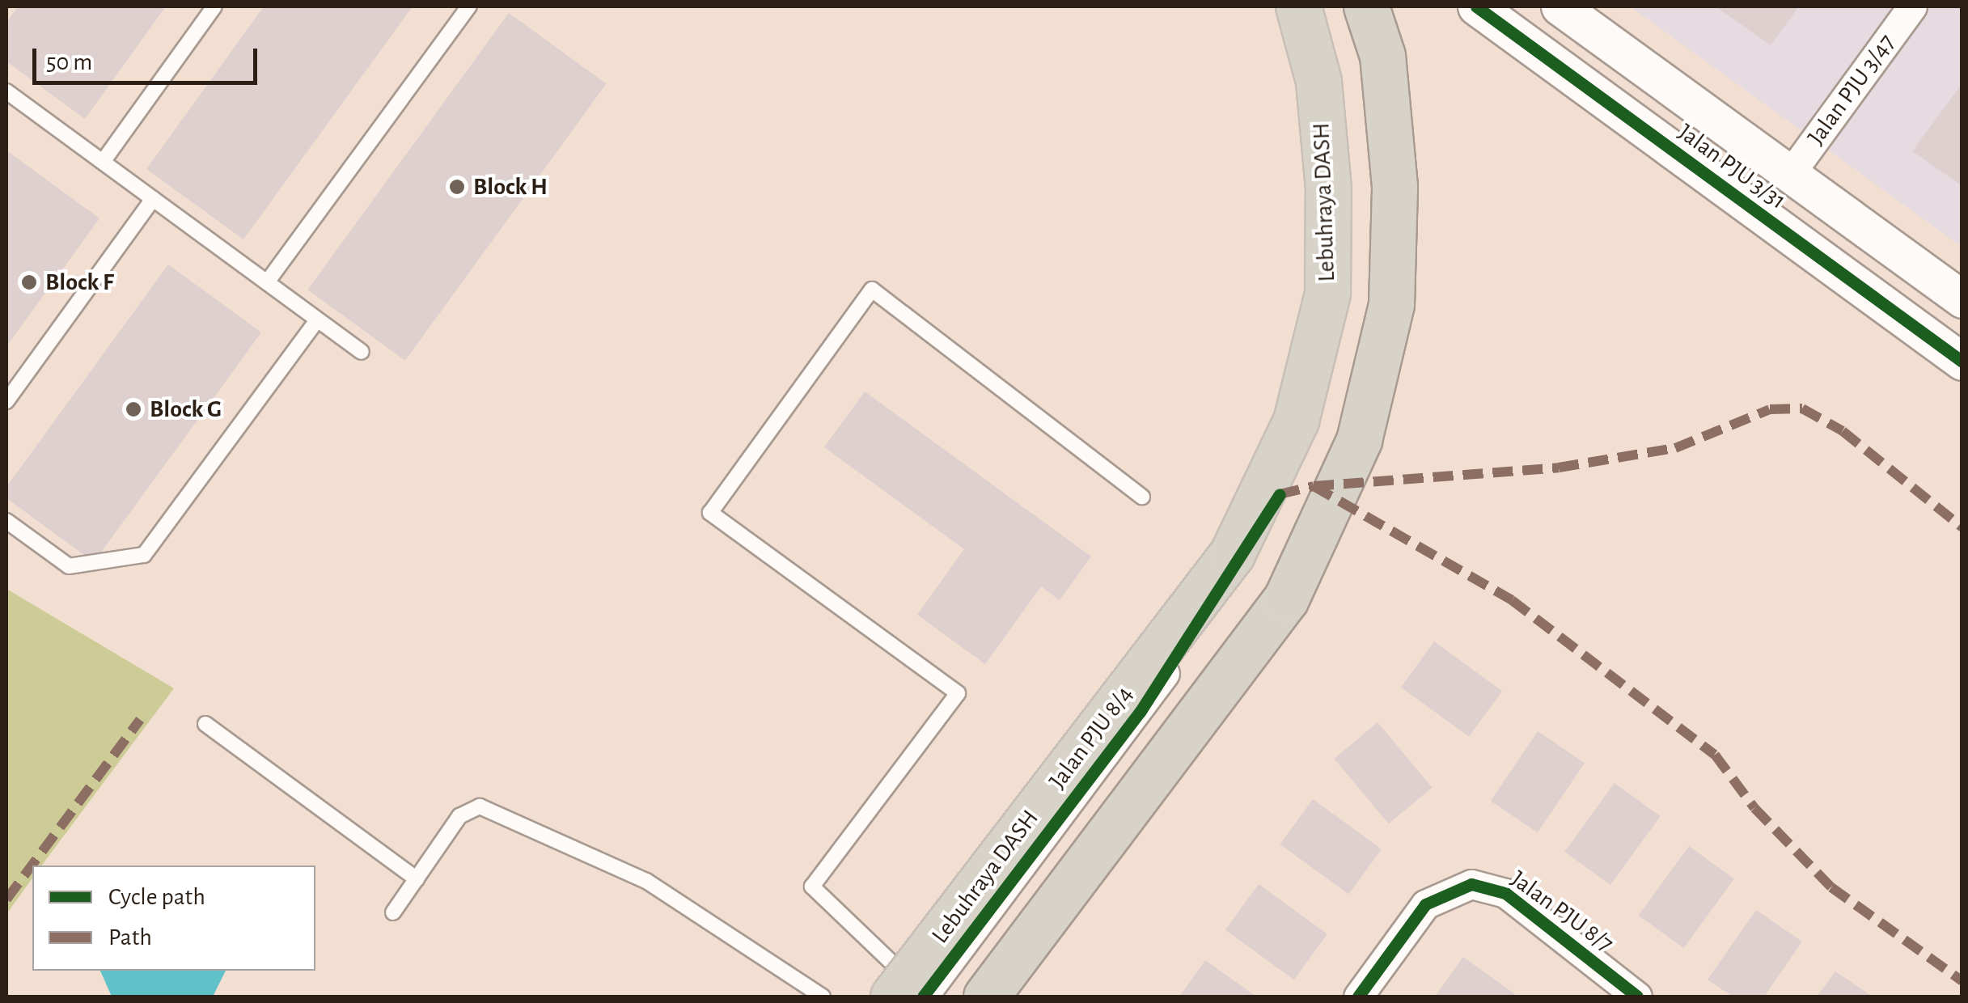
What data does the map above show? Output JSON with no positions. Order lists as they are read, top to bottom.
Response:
{
  "streets": {
    "highway": ["Lebuhraya DASH"],
    "street": [
      "Jalan PJU 3/47",
      "Jalan PJU 3/31",
      "Jalan PJU 8/4",
      "Jalan PJU 8/7"
    ]
  },
  "crossings": [
    ["Jalan PJU 3/47", "Jalan PJU 3/31"],
    ["Lebuhraya DASH", "Jalan PJU 8/4"]
  ],
  "places": ["Block H", "Block F", "Block G"],
  "legend": ["Cycle path", "Path"],
  "scale_bar": "50 m"
}
